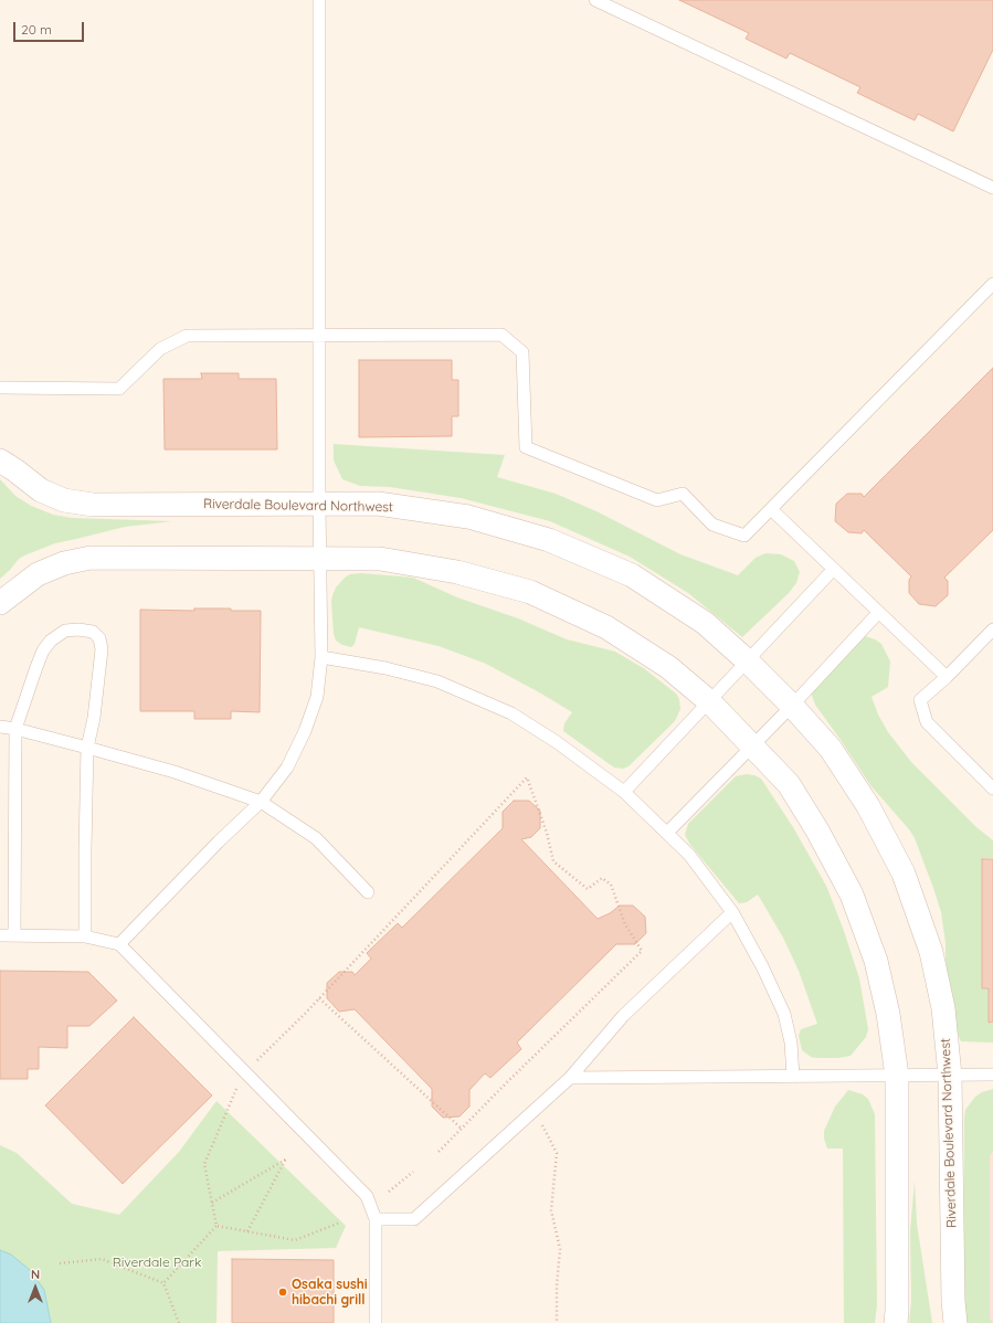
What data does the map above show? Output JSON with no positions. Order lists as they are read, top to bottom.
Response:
{
  "streets": {
    "street": ["Riverdale Boulevard Northwest"]
  },
  "parks": ["Riverdale Park"],
  "places": ["Osaka sushi hibachi grill"],
  "scale_bar": "20 m",
  "north": "top"
}
